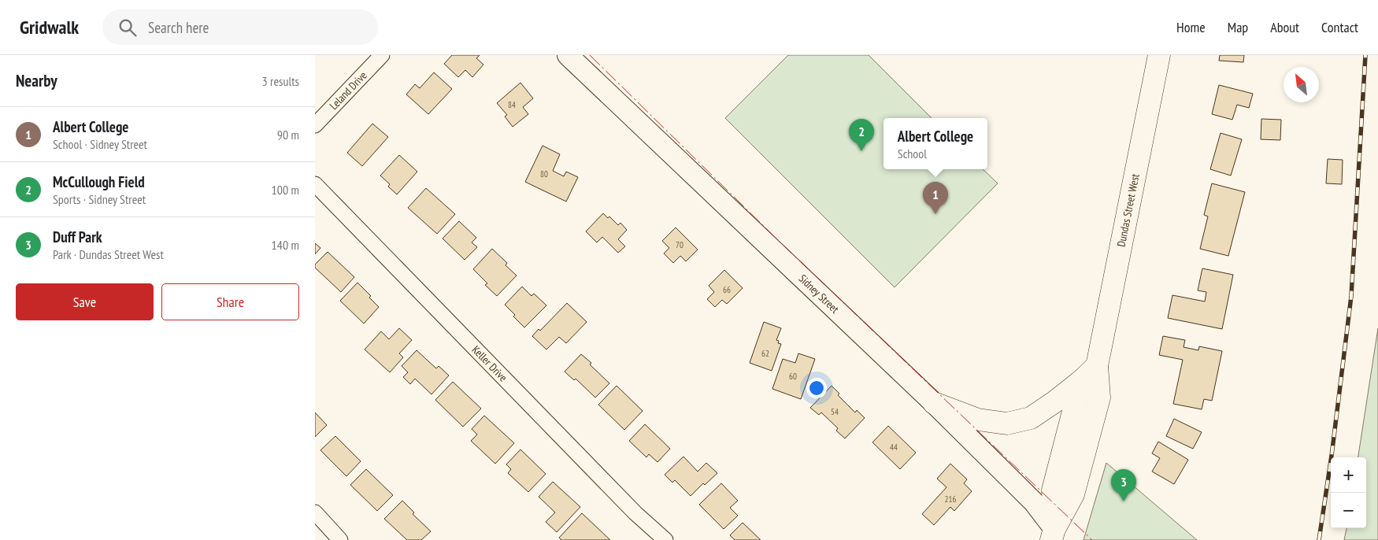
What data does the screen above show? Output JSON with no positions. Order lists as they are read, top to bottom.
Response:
{
  "streets": {
    "main road": ["Dundas Street West", "Sidney Street"],
    "street": ["Leland Drive", "Keller Drive"]
  },
  "crossings": [
    ["Dundas Street West", "Sidney Street"]
  ],
  "house_numbers": [
    "84",
    "80",
    "70",
    "66",
    "62",
    "60",
    "54",
    "44",
    "216"
  ],
  "north": "top left",
  "page": {
    "header": "Gridwalk",
    "search": "Search here",
    "nav": [
      "Home",
      "Map",
      "About",
      "Contact"
    ],
    "heading": ["Nearby", "3 results"],
    "list": [
      {
        "mark": "1",
        "name": "Albert College",
        "note": "School · Sidney Street",
        "value": "90 m"
      },
      {
        "mark": "2",
        "name": "McCullough Field",
        "note": "Sports · Sidney Street",
        "value": "100 m"
      },
      {
        "mark": "3",
        "name": "Duff Park",
        "note": "Park · Dundas Street West",
        "value": "140 m"
      }
    ],
    "popup": ["Albert College", "School"],
    "pins": ["2", "1", "3"],
    "buttons": ["Save", "Share"],
    "map_buttons": ["+", "−"]
  }
}
